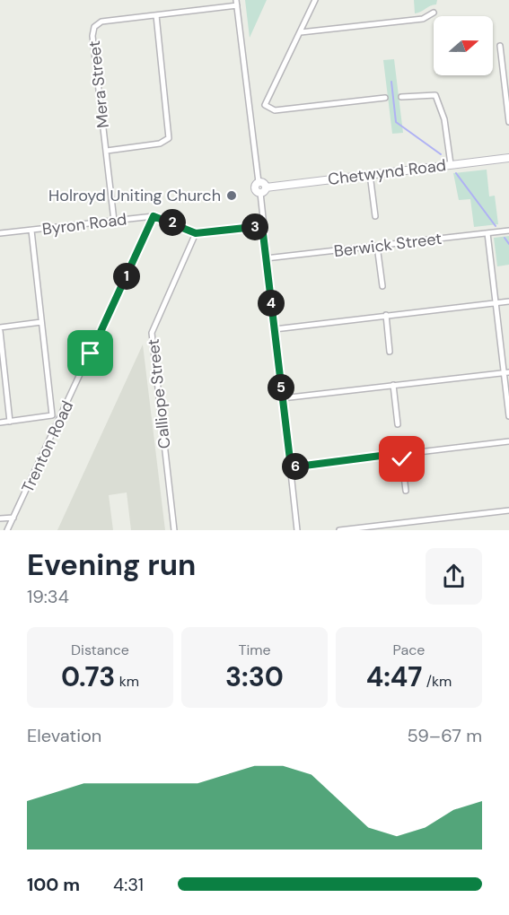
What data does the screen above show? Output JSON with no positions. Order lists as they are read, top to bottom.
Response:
{
  "streets": {
    "street": [
      "Mera Street",
      "Chetwynd Road",
      "Byron Road",
      "Berwick Street",
      "Calliope Street",
      "Trenton Road"
    ]
  },
  "crossings": [
    ["Mera Street", "Byron Road"],
    ["Byron Road", "Calliope Street"],
    ["Byron Road", "Trenton Road"]
  ],
  "places": ["Holroyd Uniting Church"],
  "north": "right",
  "page": {
    "pins": [
      "2",
      "3",
      "1",
      "4",
      "5",
      "6"
    ],
    "heading": ["Evening run", "19:34"],
    "stats": [
      ["Distance", "0.73 km"],
      ["Time", "3:30"],
      ["Pace", "4:47 /km"]
    ],
    "chart": ["Elevation", "59–67 m"],
    "list": [
      {
        "name": "100 m",
        "note": "4:31"
      }
    ]
  }
}
